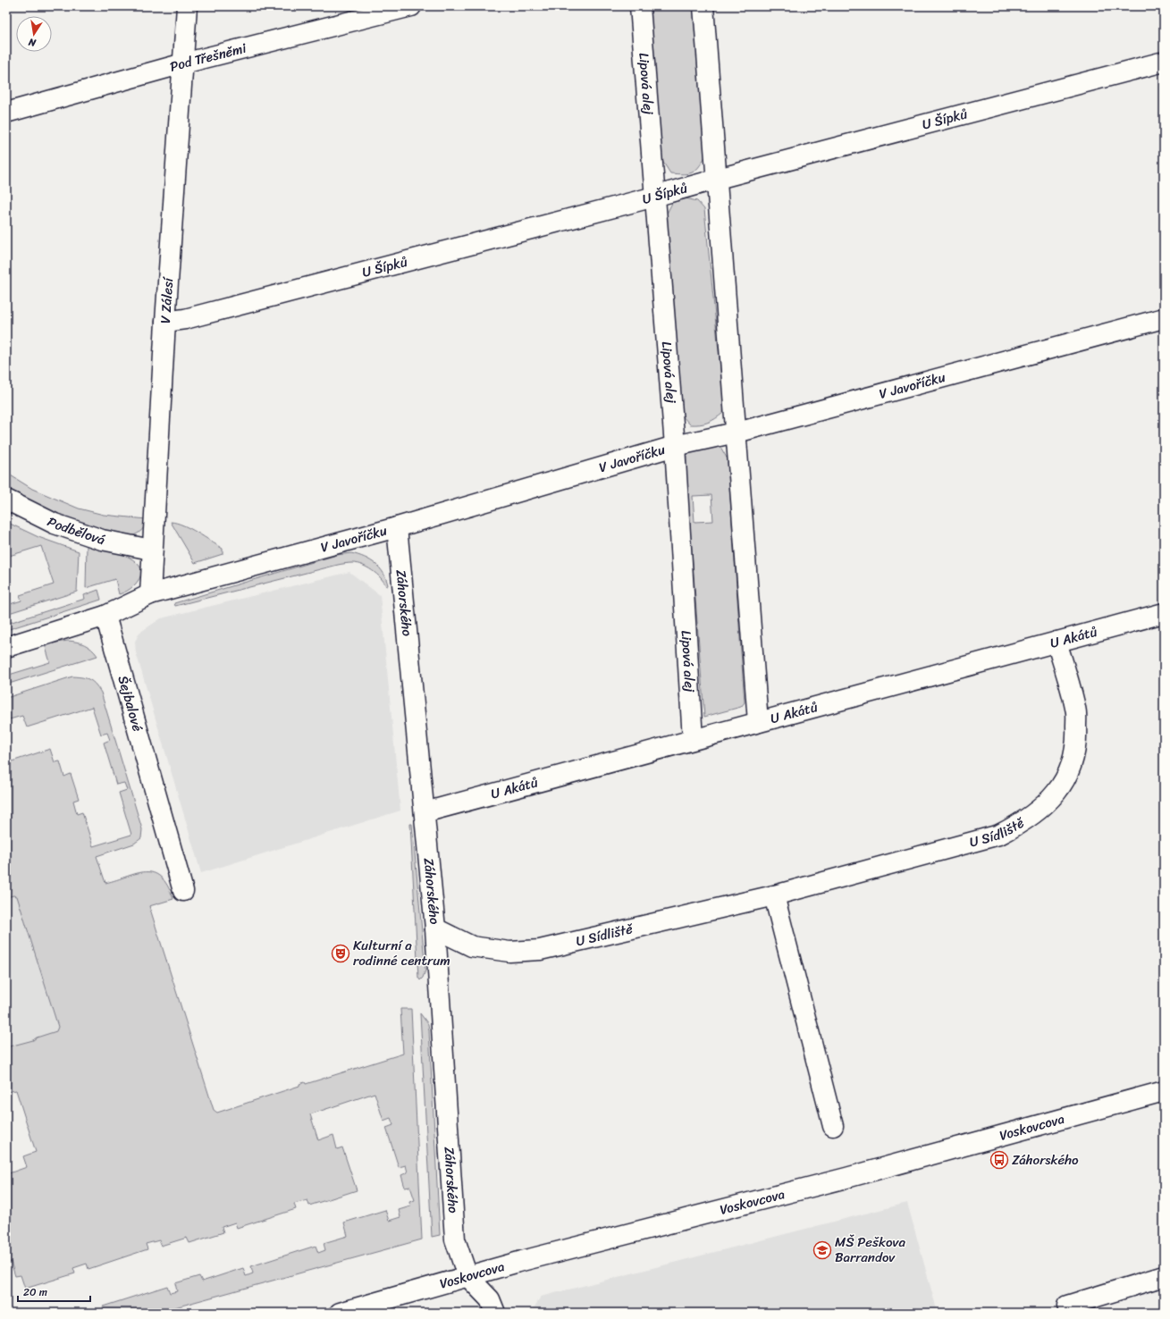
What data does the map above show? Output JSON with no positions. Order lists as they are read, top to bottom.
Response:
{
  "streets": {
    "street": [
      "Pod Třešněmi",
      "Lipová alej",
      "U Šípků",
      "V Zálesí",
      "V Javoříčku",
      "Podbělová",
      "Záhorského",
      "U Akátů",
      "Šejbalové",
      "U Sídliště",
      "Voskovcova"
    ]
  },
  "crossings": [
    ["Pod Třešněmi", "V Zálesí"],
    ["Lipová alej", "U Šípků"],
    ["Lipová alej", "V Javoříčku"],
    ["Lipová alej", "U Akátů"],
    ["U Šípků", "V Zálesí"],
    ["V Zálesí", "V Javoříčku"],
    ["V Zálesí", "Podbělová"],
    ["V Javoříčku", "Záhorského"],
    ["V Javoříčku", "Šejbalové"],
    ["Záhorského", "U Akátů"],
    ["Záhorského", "U Sídliště"],
    ["Záhorského", "Voskovcova"],
    ["U Akátů", "U Sídliště"]
  ],
  "places": {
    "theatre": ["Kulturní a rodinné centrum"],
    "bus stop": ["Záhorského"],
    "school or university": ["MŠ Peškova Barrandov"]
  },
  "scale_bar": "20 m",
  "north": "bottom"
}
